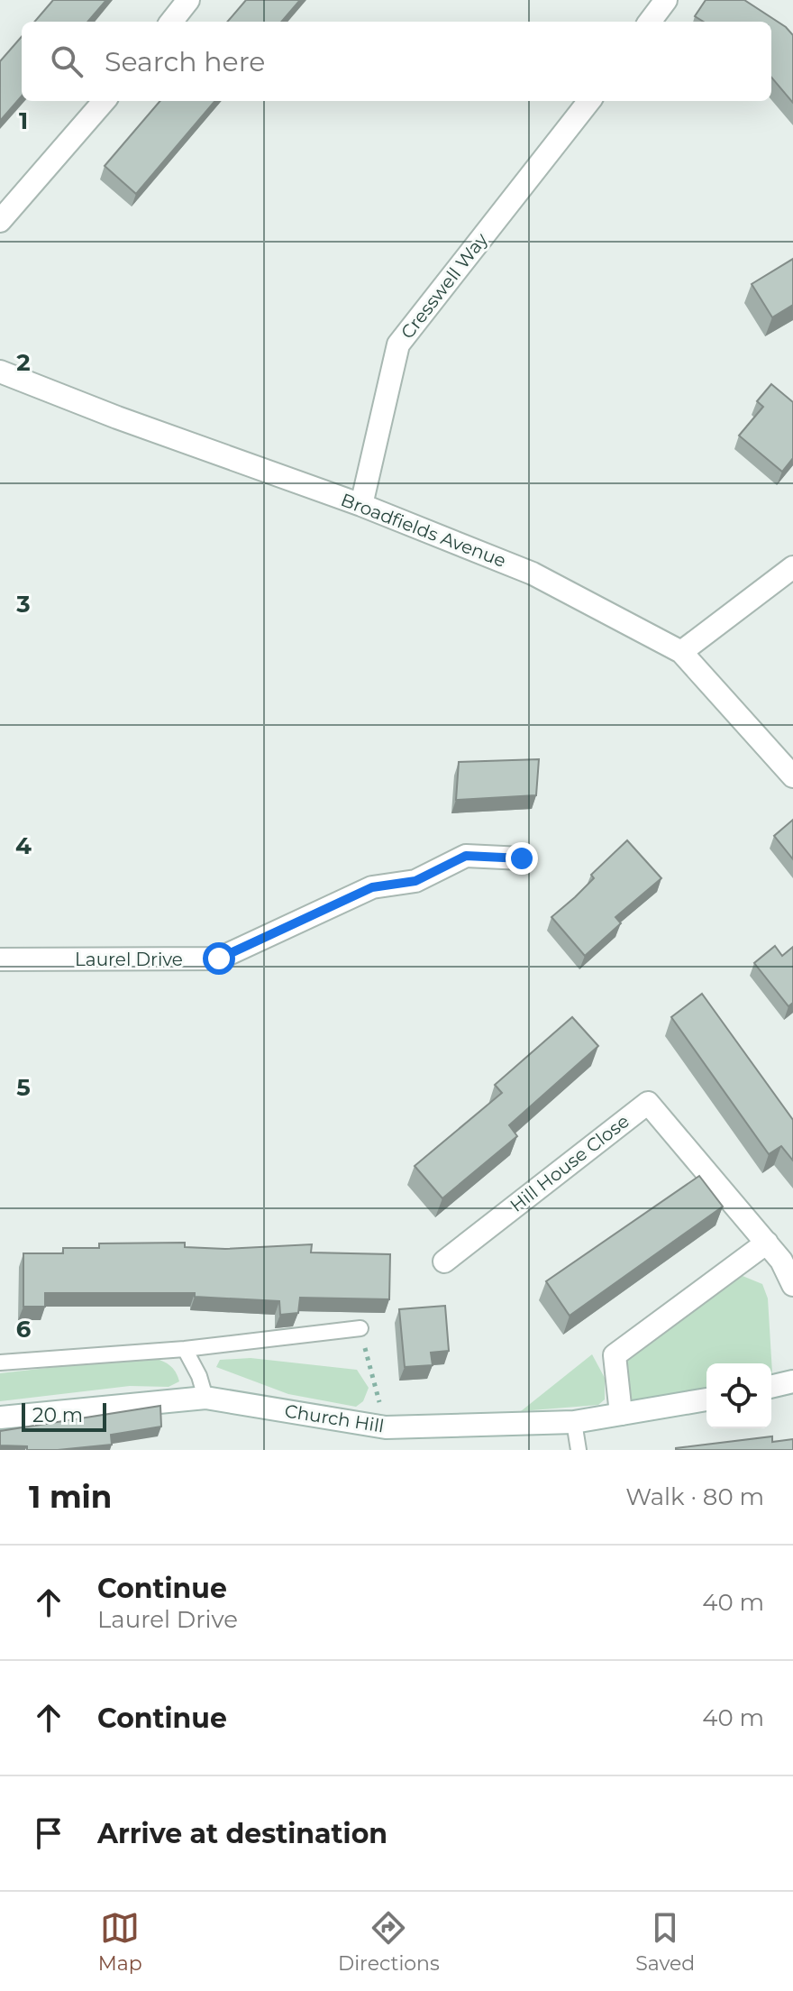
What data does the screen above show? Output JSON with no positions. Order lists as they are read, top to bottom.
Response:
{
  "streets": {
    "street": [
      "Cresswell Way",
      "Broadfields Avenue",
      "Laurel Drive",
      "Hill House Close",
      "Church Hill"
    ]
  },
  "crossings": [
    ["Cresswell Way", "Broadfields Avenue"]
  ],
  "scale_bar": "20 m",
  "page": {
    "search": "Search here",
    "scale": "20 m",
    "heading": ["1 min", "Walk · 80 m"],
    "list": [
      ["Continue", "Laurel Drive", "40 m"],
      ["Continue", "40 m"],
      "Arrive at destination"
    ],
    "nav": ["Map", "Directions", "Saved"]
  },
  "grid": {
    "rows": [
      "1",
      "2",
      "3",
      "4",
      "5",
      "6"
    ]
  }
}
